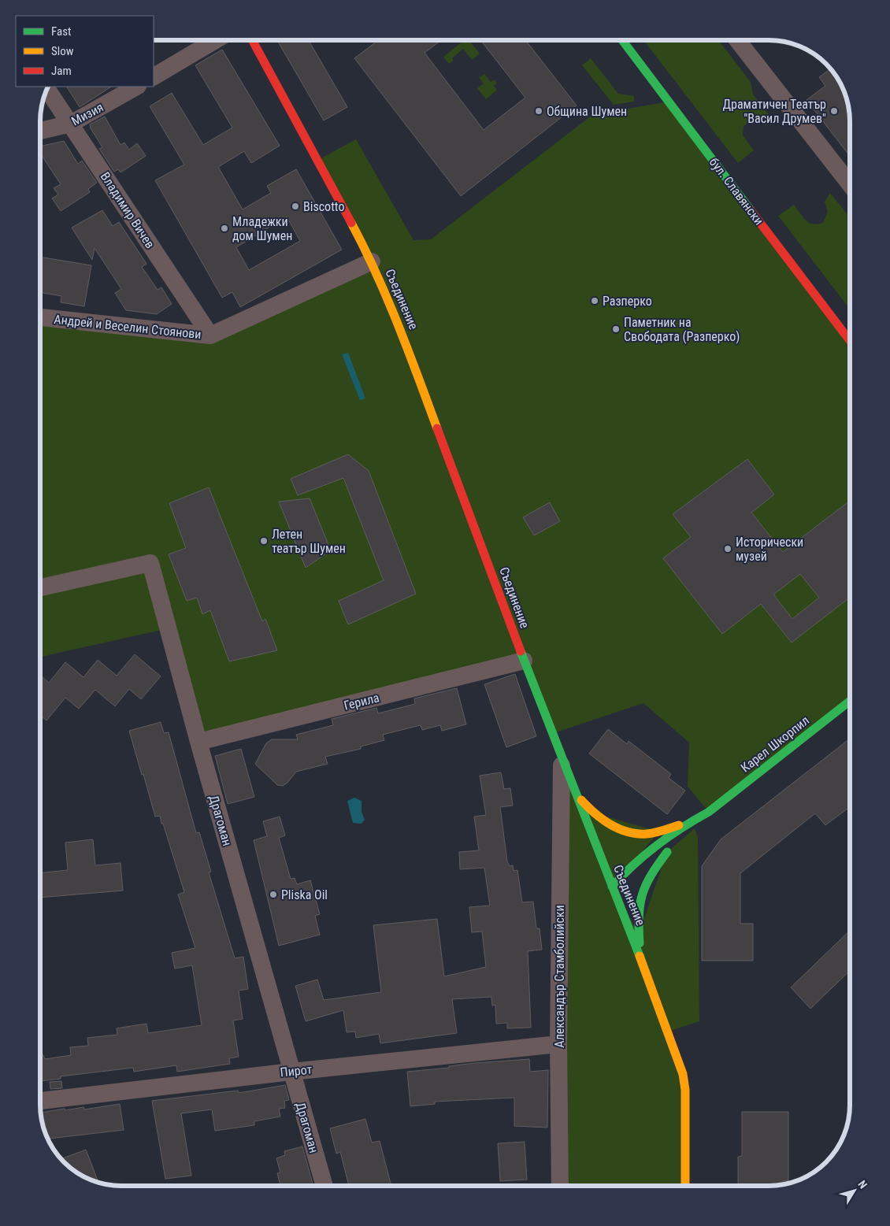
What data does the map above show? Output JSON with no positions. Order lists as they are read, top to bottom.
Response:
{
  "streets": {
    "street": [
      "Мизия",
      "бул. Славянски",
      "Владимир Вичев",
      "Съединение",
      "Андрей и Веселин Стоянови",
      "Герила",
      "Карел Шкорпил",
      "Драгоман",
      "Александър Стамболийски",
      "Пирот"
    ]
  },
  "crossings": [
    ["Мизия", "Владимир Вичев"],
    ["Владимир Вичев", "Андрей и Веселин Стоянови"],
    ["Съединение", "Андрей и Веселин Стоянови"],
    ["Съединение", "Герила"],
    ["Съединение", "Карел Шкорпил"],
    ["Съединение", "Александър Стамболийски"],
    ["Герила", "Драгоман"],
    ["Драгоман", "Пирот"],
    ["Александър Стамболийски", "Пирот"]
  ],
  "places": [
    "Община Шумен",
    "Драматичен Театър \"Васил Друмев\"",
    "Biscotto",
    "Младежки дом Шумен",
    "Разперко",
    "Паметник на Свободата (Разперко)",
    "Летен театър Шумен",
    "Исторически музей",
    "Pliska Oil"
  ],
  "legend": ["Fast", "Slow", "Jam"],
  "north": "top right"
}
